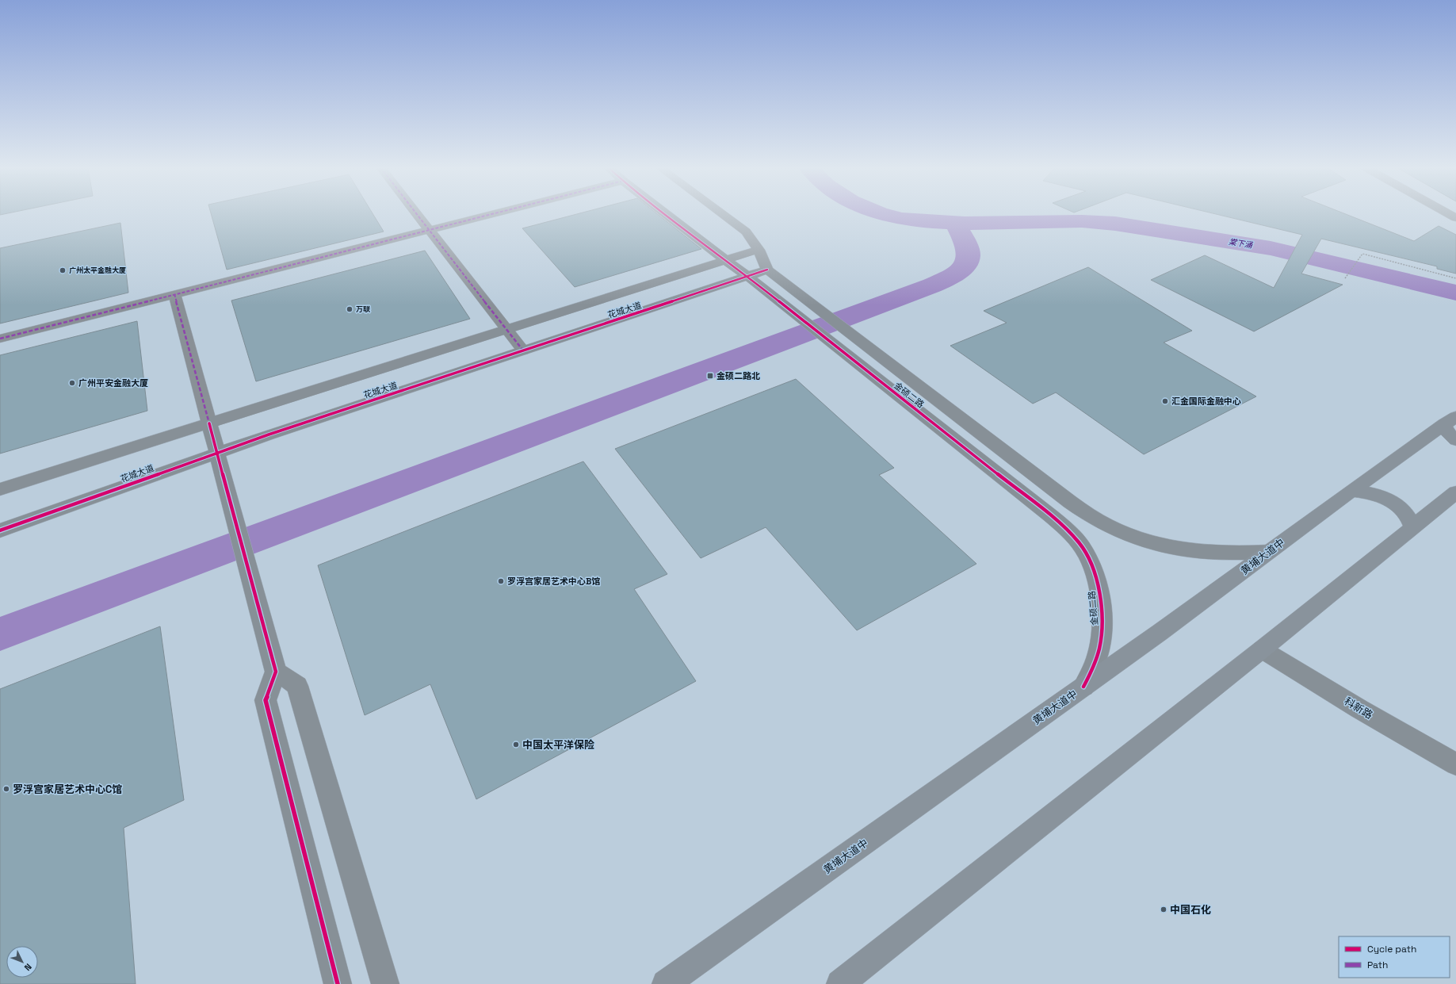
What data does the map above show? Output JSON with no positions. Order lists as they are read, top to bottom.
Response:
{
  "streets": {
    "main road": ["黄埔大道中"],
    "street": ["花城大道", "金硕二路", "科新路"]
  },
  "crossings": [
    ["花城大道", "金硕二路"],
    ["金硕二路", "黄埔大道中"]
  ],
  "water": ["棠下涌"],
  "places": {
    "other": [
      "广州太平金融大厦",
      "万联",
      "广州平安金融大厦",
      "汇金国际金融中心",
      "罗浮宫家居艺术中心B馆",
      "中国太平洋保险",
      "罗浮宫家居艺术中心C馆",
      "中国石化"
    ],
    "transit": ["金硕二路北"]
  },
  "legend": ["Cycle path", "Path"],
  "north": "bottom right"
}
